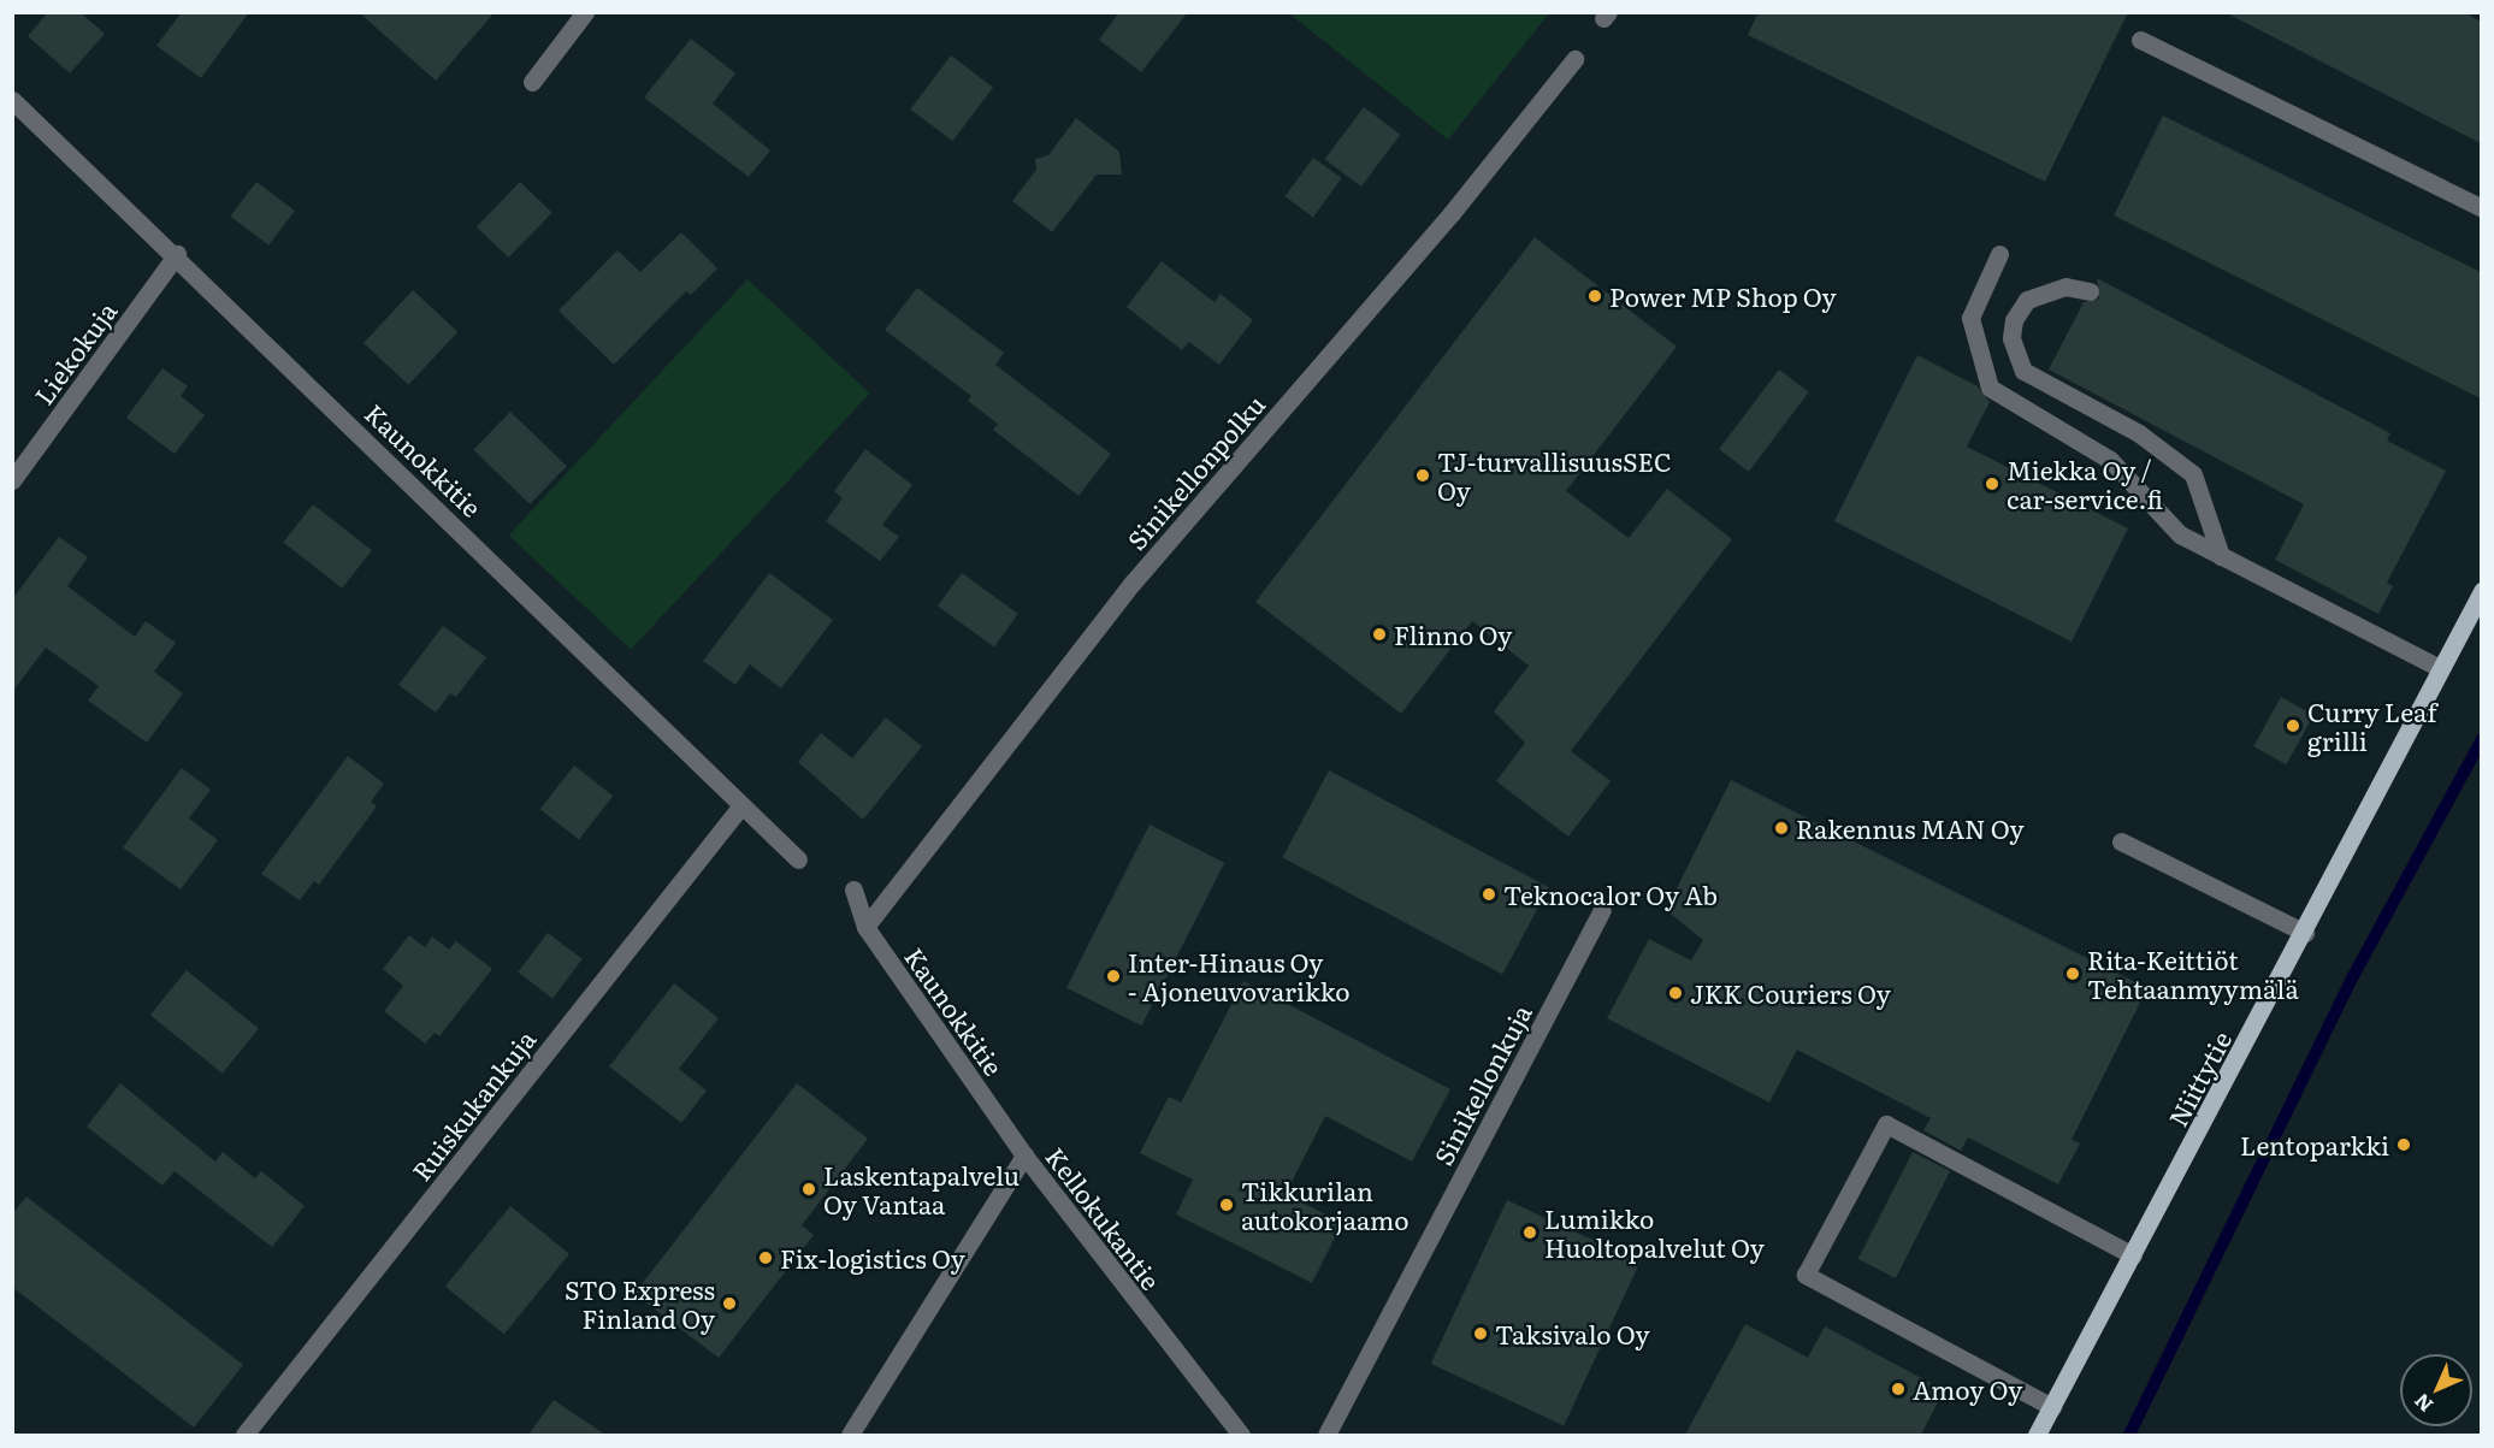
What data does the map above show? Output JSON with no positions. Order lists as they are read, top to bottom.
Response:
{
  "streets": {
    "main road": ["Niittytie"],
    "street": [
      "Liekokuja",
      "Kaunokkitie",
      "Sinikellonpolku",
      "Sinikellonkuja",
      "Ruiskukankuja",
      "Kellokukantie"
    ]
  },
  "crossings": [
    ["Liekokuja", "Kaunokkitie"],
    ["Kaunokkitie", "Sinikellonpolku"],
    ["Kaunokkitie", "Ruiskukankuja"],
    ["Kaunokkitie", "Kellokukantie"]
  ],
  "places": [
    "Power MP Shop Oy",
    "TJ-turvallisuusSEC Oy",
    "Miekka Oy / car-service.fi",
    "Flinno Oy",
    "Curry Leaf grilli",
    "Rakennus MAN Oy",
    "Teknocalor Oy Ab",
    "Rita-Keittiöt Tehtaanmyymälä",
    "Inter-Hinaus Oy - Ajoneuvovarikko",
    "JKK Couriers Oy",
    "Lentoparkki",
    "Laskentapalvelu Oy Vantaa",
    "Tikkurilan autokorjaamo",
    "Lumikko Huoltopalvelut Oy",
    "Fix-logistics Oy",
    "STO Express Finland Oy",
    "Taksivalo Oy",
    "Amoy Oy"
  ],
  "north": "bottom left"
}
